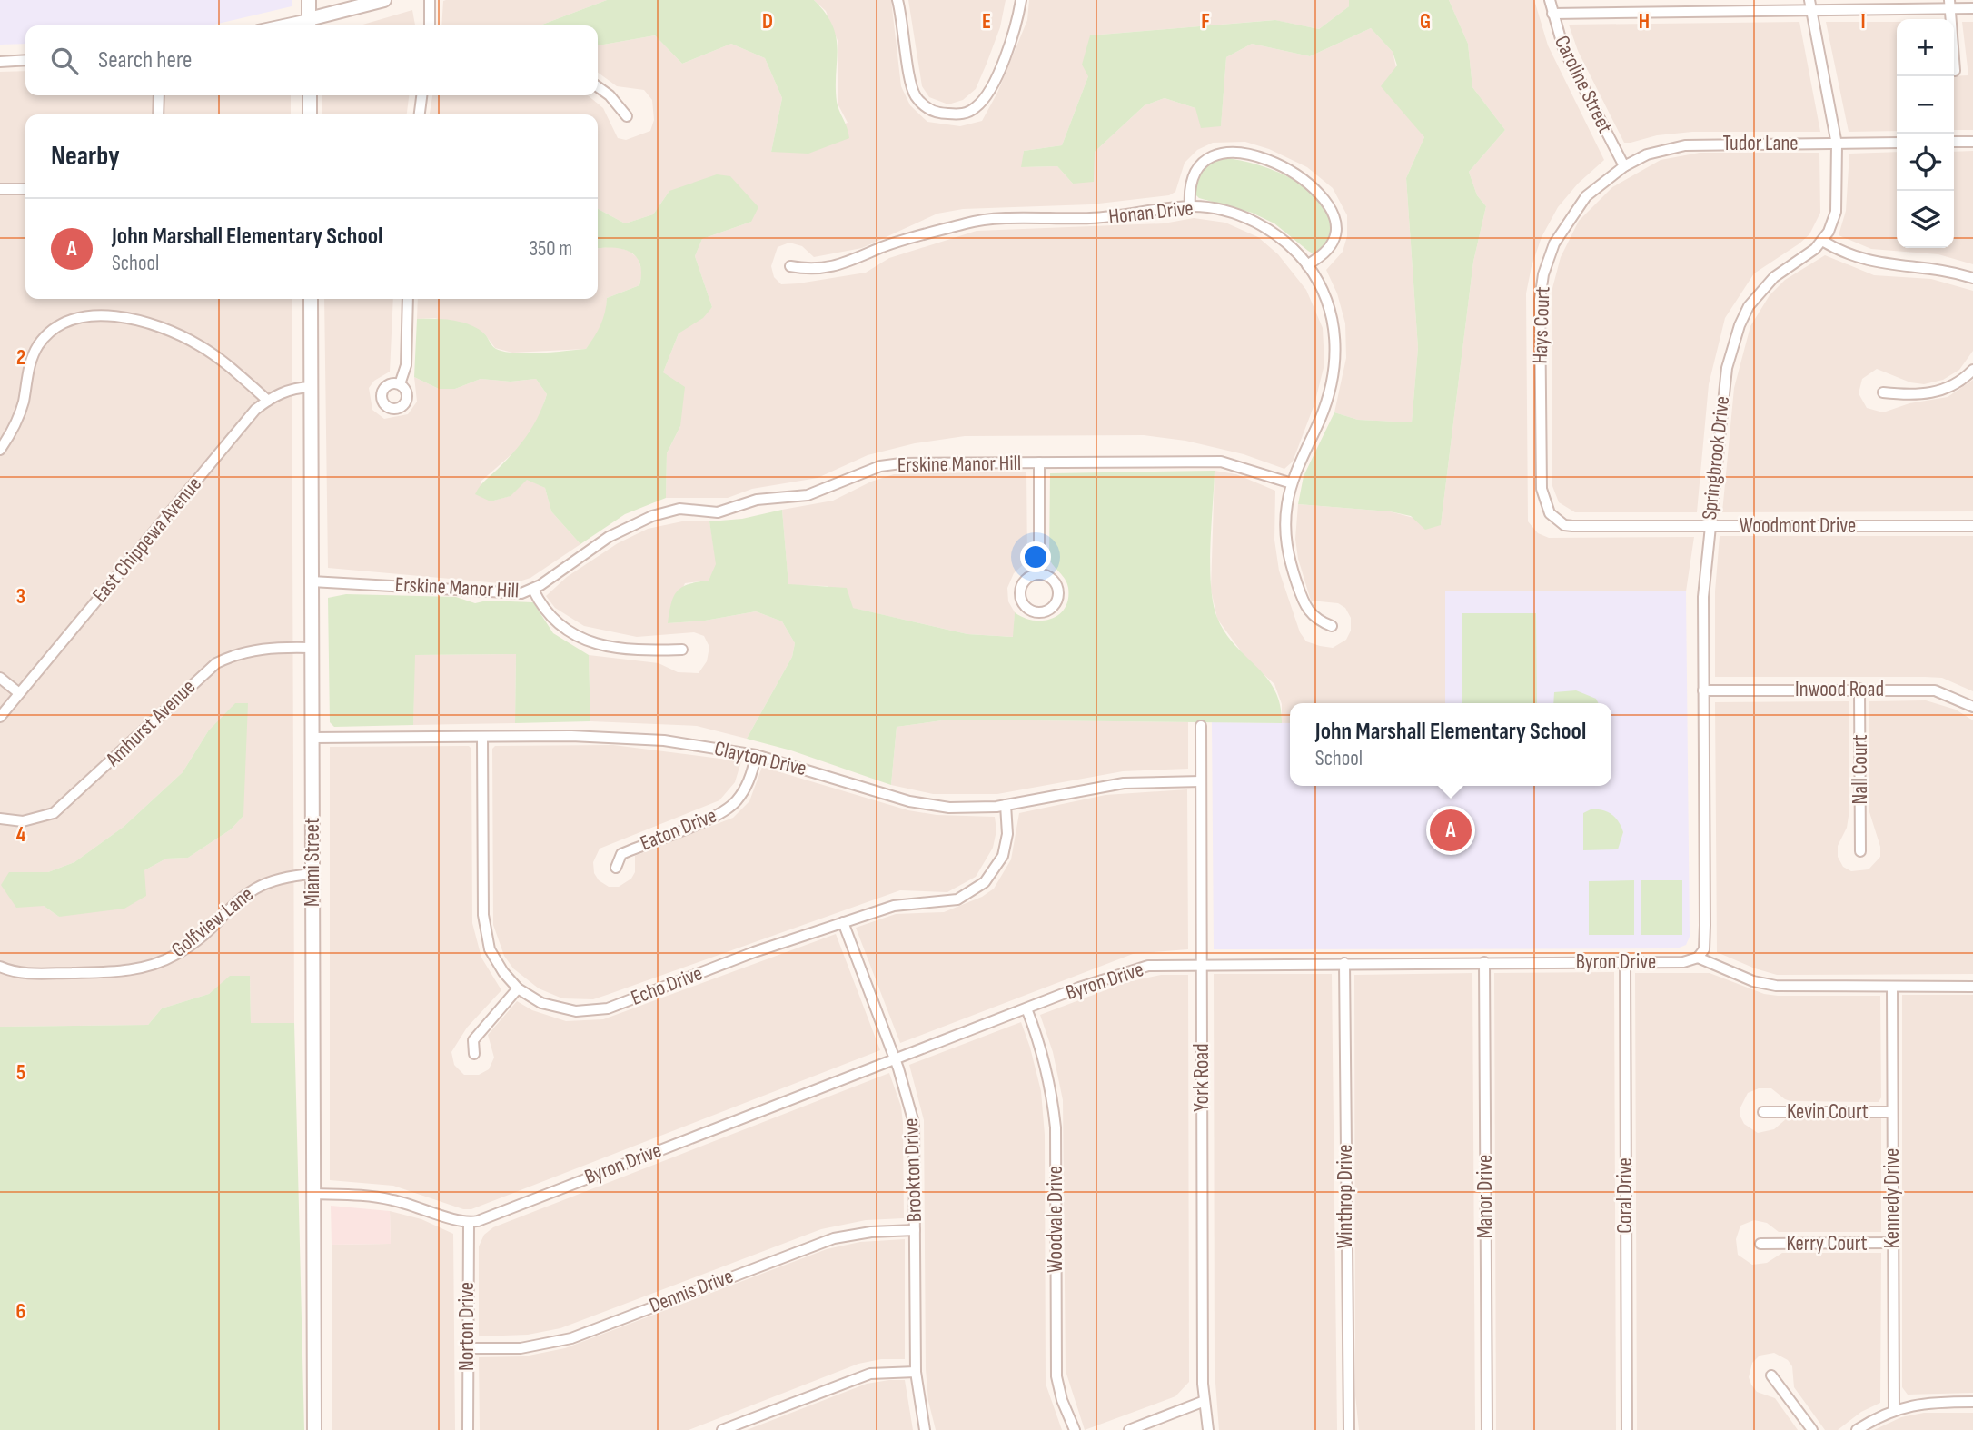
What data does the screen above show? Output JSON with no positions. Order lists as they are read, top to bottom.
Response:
{
  "streets": {
    "street": [
      "Caroline Street",
      "Tudor Lane",
      "Honan Drive",
      "Hays Court",
      "Springbrook Drive",
      "Erskine Manor Hill",
      "Woodmont Drive",
      "East Chippewa Avenue",
      "Inwood Road",
      "Amhurst Avenue",
      "Clayton Drive",
      "Nall Court",
      "Eaton Drive",
      "Miami Street",
      "Golfview Lane",
      "Byron Drive",
      "Echo Drive",
      "York Road",
      "Kevin Court",
      "Brookton Drive",
      "Coral Drive",
      "Winthrop Drive",
      "Manor Drive",
      "Kennedy Drive",
      "Woodvale Drive",
      "Kerry Court",
      "Dennis Drive",
      "Norton Drive"
    ]
  },
  "crossings": [
    ["Caroline Street", "Tudor Lane"],
    ["Caroline Street", "Hays Court"],
    ["Tudor Lane", "Hays Court"],
    ["Tudor Lane", "Springbrook Drive"],
    ["Honan Drive", "Erskine Manor Hill"],
    ["Hays Court", "Woodmont Drive"],
    ["Springbrook Drive", "Woodmont Drive"],
    ["Springbrook Drive", "Inwood Road"],
    ["Springbrook Drive", "Byron Drive"],
    ["Erskine Manor Hill", "Miami Street"],
    ["East Chippewa Avenue", "Miami Street"],
    ["Inwood Road", "Nall Court"],
    ["Amhurst Avenue", "Miami Street"],
    ["Clayton Drive", "Eaton Drive"],
    ["Clayton Drive", "Miami Street"],
    ["Clayton Drive", "Echo Drive"],
    ["Clayton Drive", "York Road"],
    ["Miami Street", "Golfview Lane"],
    ["Byron Drive", "York Road"],
    ["Byron Drive", "Brookton Drive"],
    ["Byron Drive", "Coral Drive"],
    ["Byron Drive", "Winthrop Drive"],
    ["Byron Drive", "Manor Drive"],
    ["Byron Drive", "Woodvale Drive"],
    ["Byron Drive", "Norton Drive"],
    ["Echo Drive", "Brookton Drive"],
    ["Kevin Court", "Kennedy Drive"],
    ["Brookton Drive", "Dennis Drive"],
    ["Kennedy Drive", "Kerry Court"],
    ["Dennis Drive", "Norton Drive"]
  ],
  "page": {
    "map_buttons": ["+", "−"],
    "search": "Search here",
    "heading": "Nearby",
    "list": [
      {
        "mark": "A",
        "name": "John Marshall Elementary School",
        "note": "School",
        "value": "350 m"
      }
    ],
    "popup": ["John Marshall Elementary School", "School"],
    "pins": "A"
  },
  "grid": {
    "columns": [
      "D",
      "E",
      "F",
      "G",
      "H",
      "I"
    ],
    "rows": [
      "2",
      "3",
      "4",
      "5",
      "6"
    ]
  }
}
